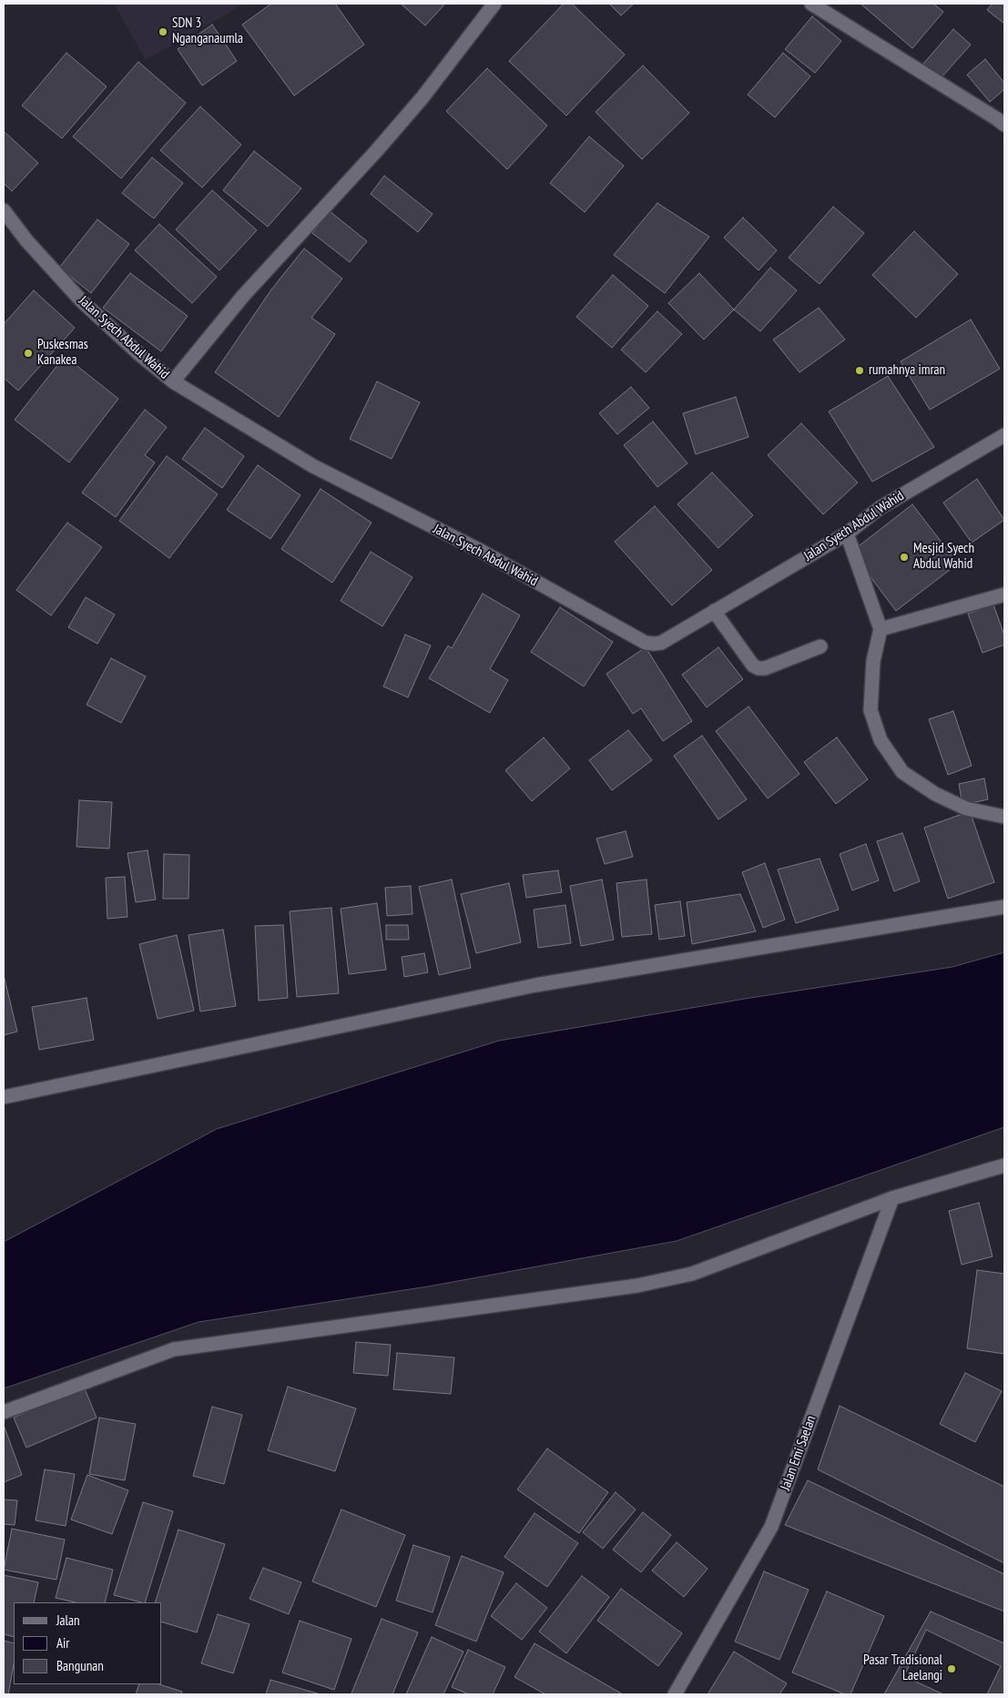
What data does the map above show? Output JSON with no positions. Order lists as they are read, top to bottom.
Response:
{
  "streets": {
    "street": ["Jalan Syech Abdul Wahid", "Jalan Emi Saelan"]
  },
  "places": [
    "SDN 3 Nganganaumla",
    "Puskesmas Kanakea",
    "rumahnya imran",
    "Mesjid Syech Abdul Wahid",
    "Pasar Tradisional Laelangi"
  ],
  "legend": ["Jalan", "Air", "Bangunan"]
}
